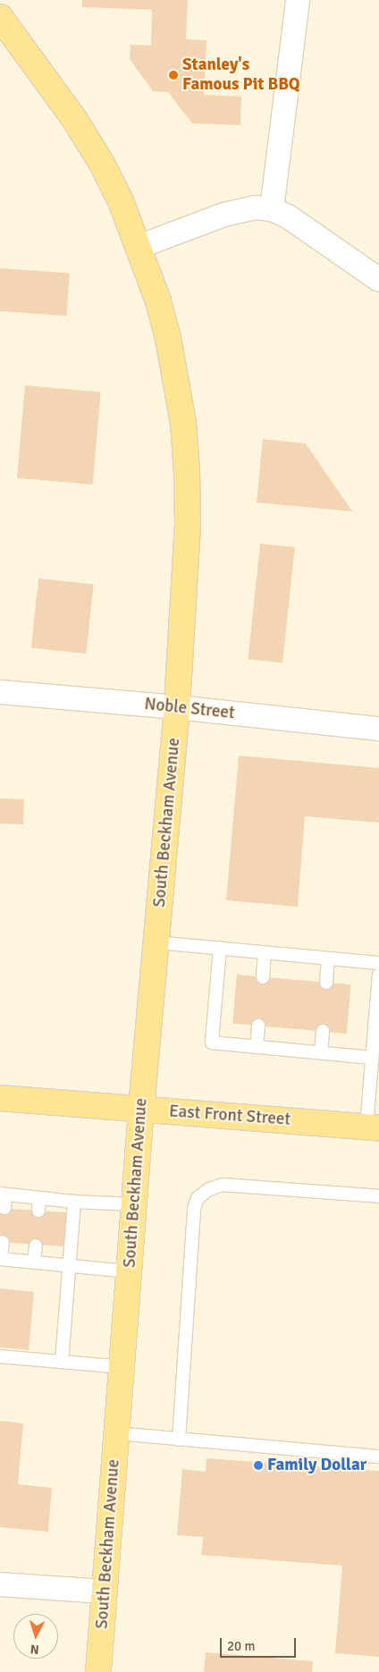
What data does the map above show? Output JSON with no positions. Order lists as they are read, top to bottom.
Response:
{
  "streets": {
    "main road": ["South Beckham Avenue", "East Front Street"],
    "street": ["Noble Street"]
  },
  "crossings": [
    ["Noble Street", "South Beckham Avenue"],
    ["South Beckham Avenue", "East Front Street"]
  ],
  "places": ["Stanley's Famous Pit BBQ", "Family Dollar"],
  "scale_bar": "20 m",
  "north": "bottom"
}
